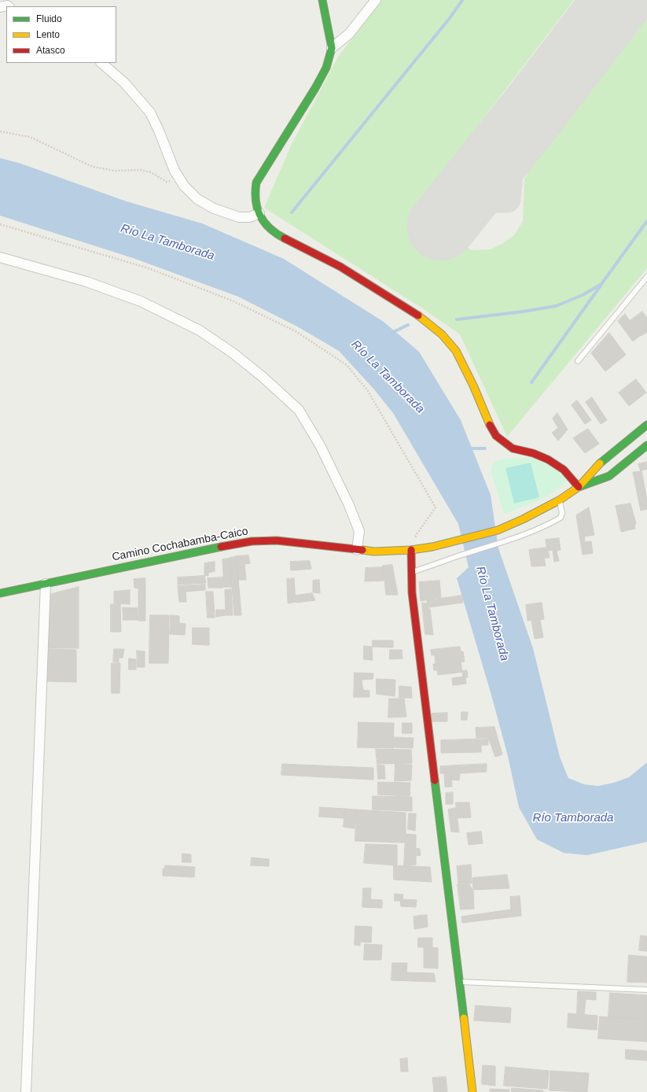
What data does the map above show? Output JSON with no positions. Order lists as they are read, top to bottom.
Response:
{
  "streets": {
    "main road": ["Camino Cochabamba-Caico"]
  },
  "water": ["Río La Tamborada", "Río Tamborada"],
  "legend": ["Fluido", "Lento", "Atasco"]
}
